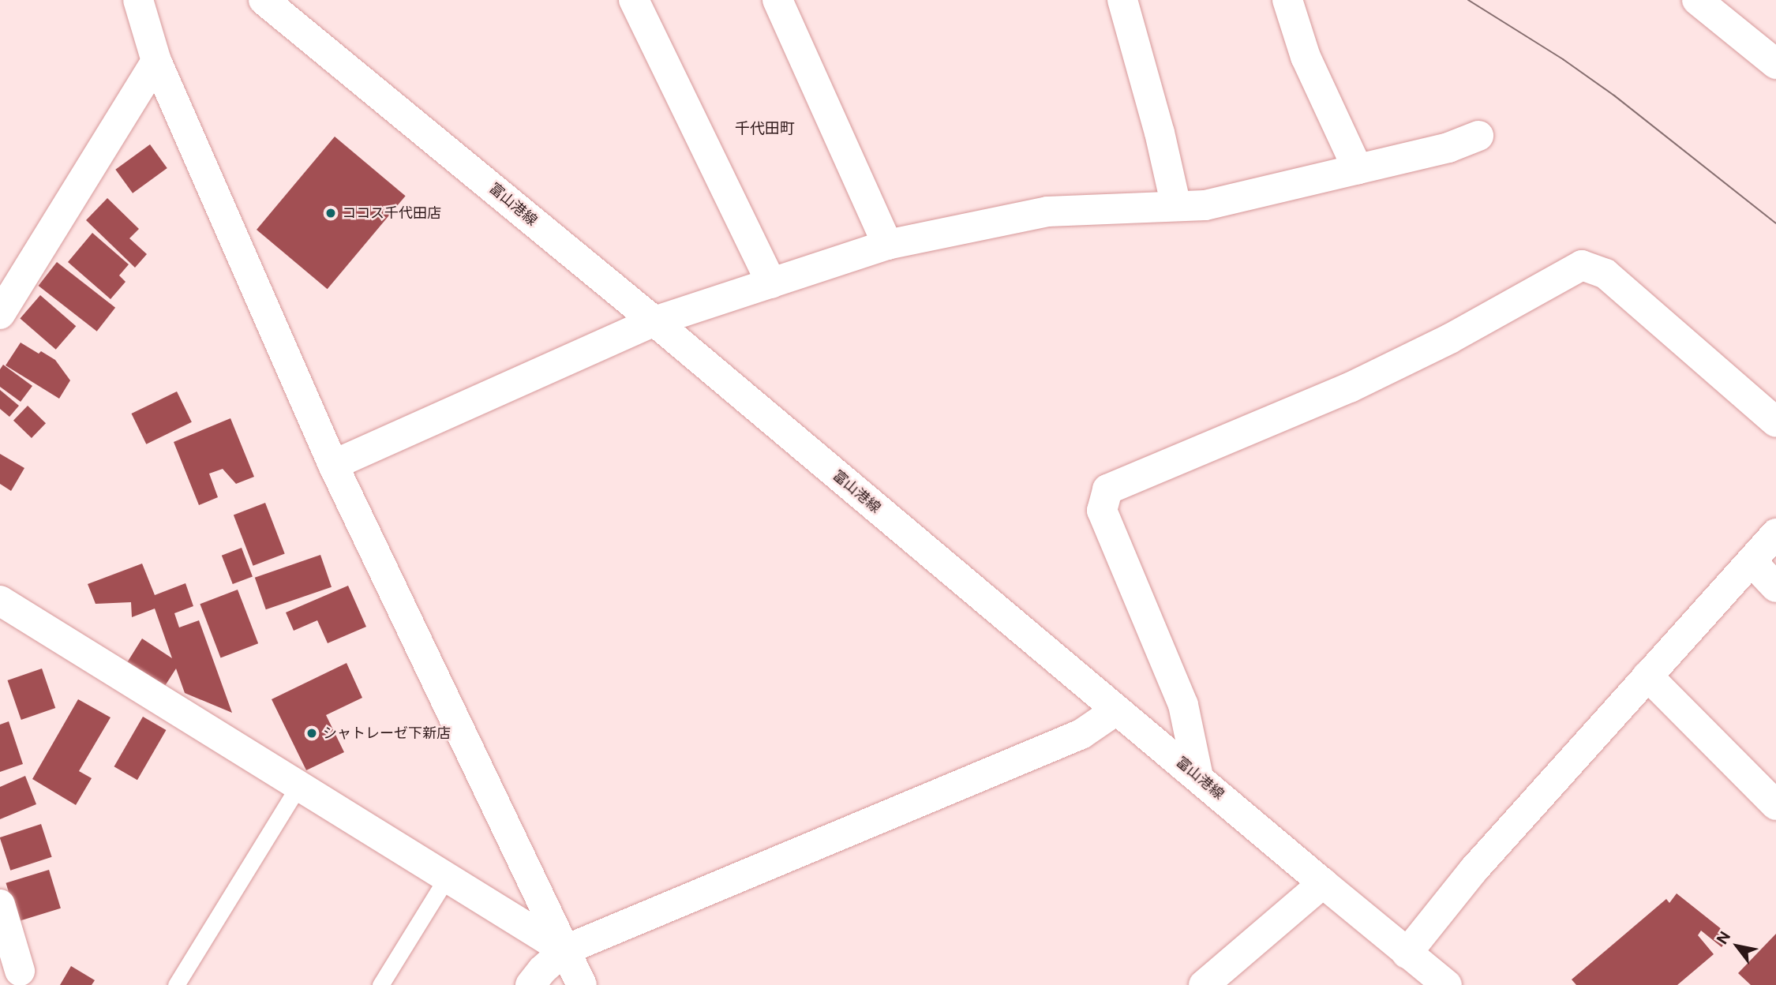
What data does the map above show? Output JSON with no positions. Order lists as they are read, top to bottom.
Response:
{
  "streets": {
    "street": ["富山港線"]
  },
  "districts": ["千代田町"],
  "places": ["ココス千代田店", "シャトレーゼ下新店"],
  "north": "top left"
}
